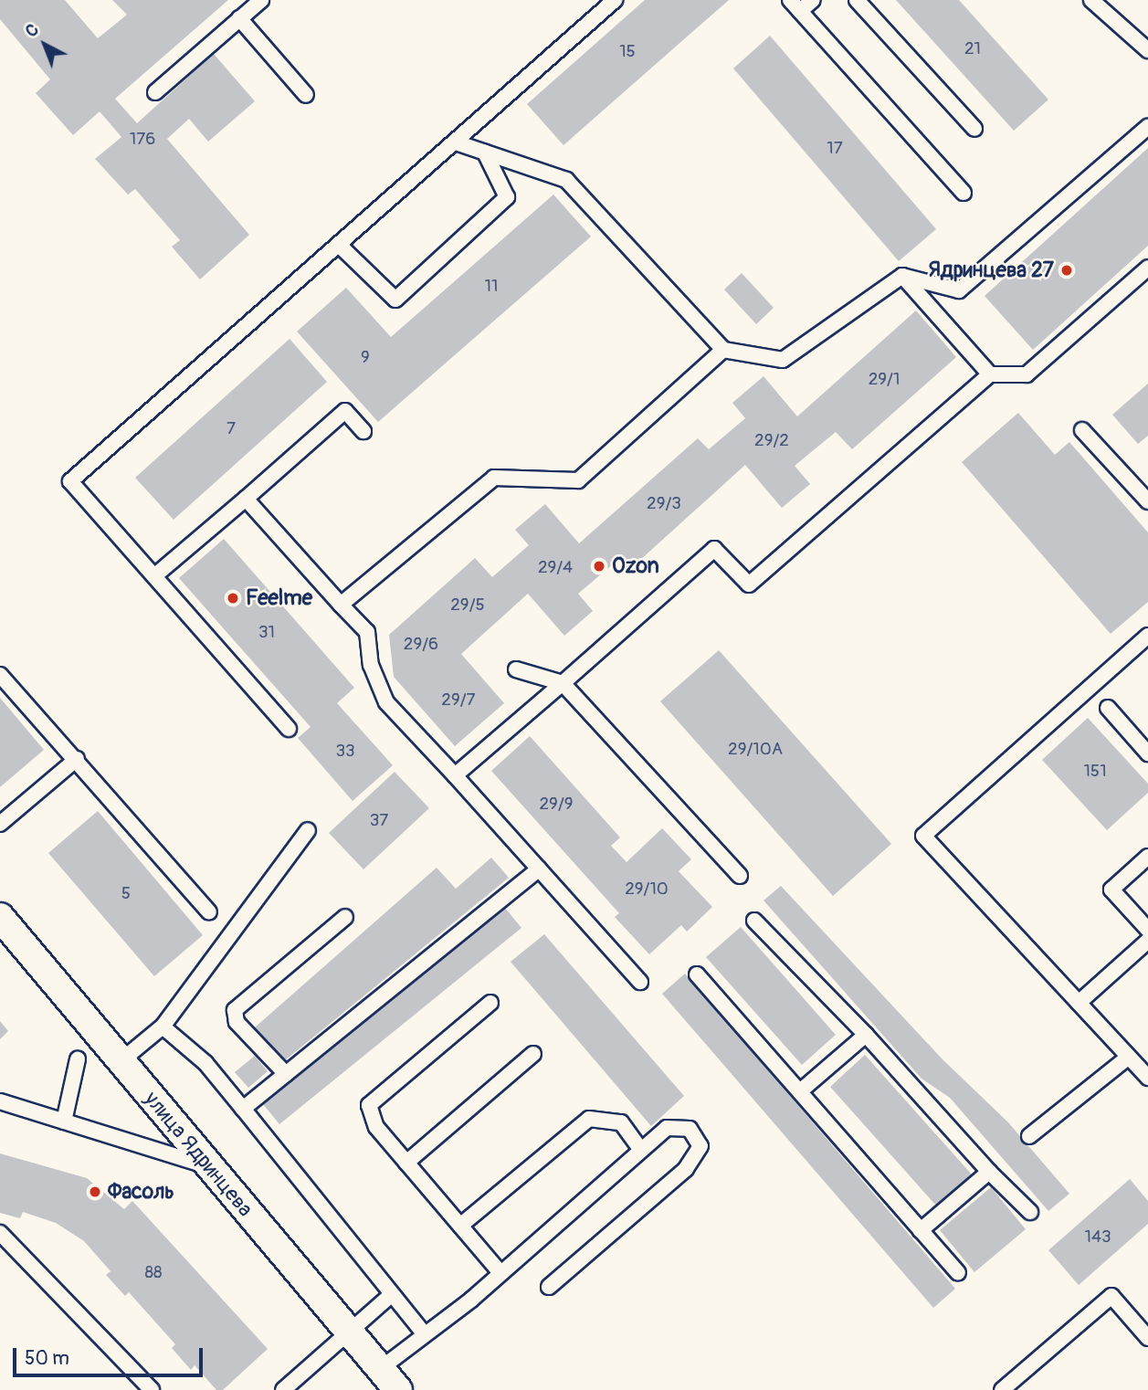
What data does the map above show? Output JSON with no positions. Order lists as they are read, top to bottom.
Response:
{
  "streets": {
    "street": ["улица Ядринцева"]
  },
  "places": [
    "Ядринцева 27",
    "Ozon",
    "Feelme",
    "Фасоль"
  ],
  "house_numbers": [
    "21",
    "15",
    "176",
    "17",
    "11",
    "9",
    "29/1",
    "7",
    "29/2",
    "29/3",
    "29/4",
    "29/5",
    "31",
    "29/6",
    "29/7",
    "29/10А",
    "33",
    "151",
    "29/9",
    "37",
    "29/10",
    "5",
    "143",
    "88"
  ],
  "scale_bar": "50 m",
  "north": "top left"
}
